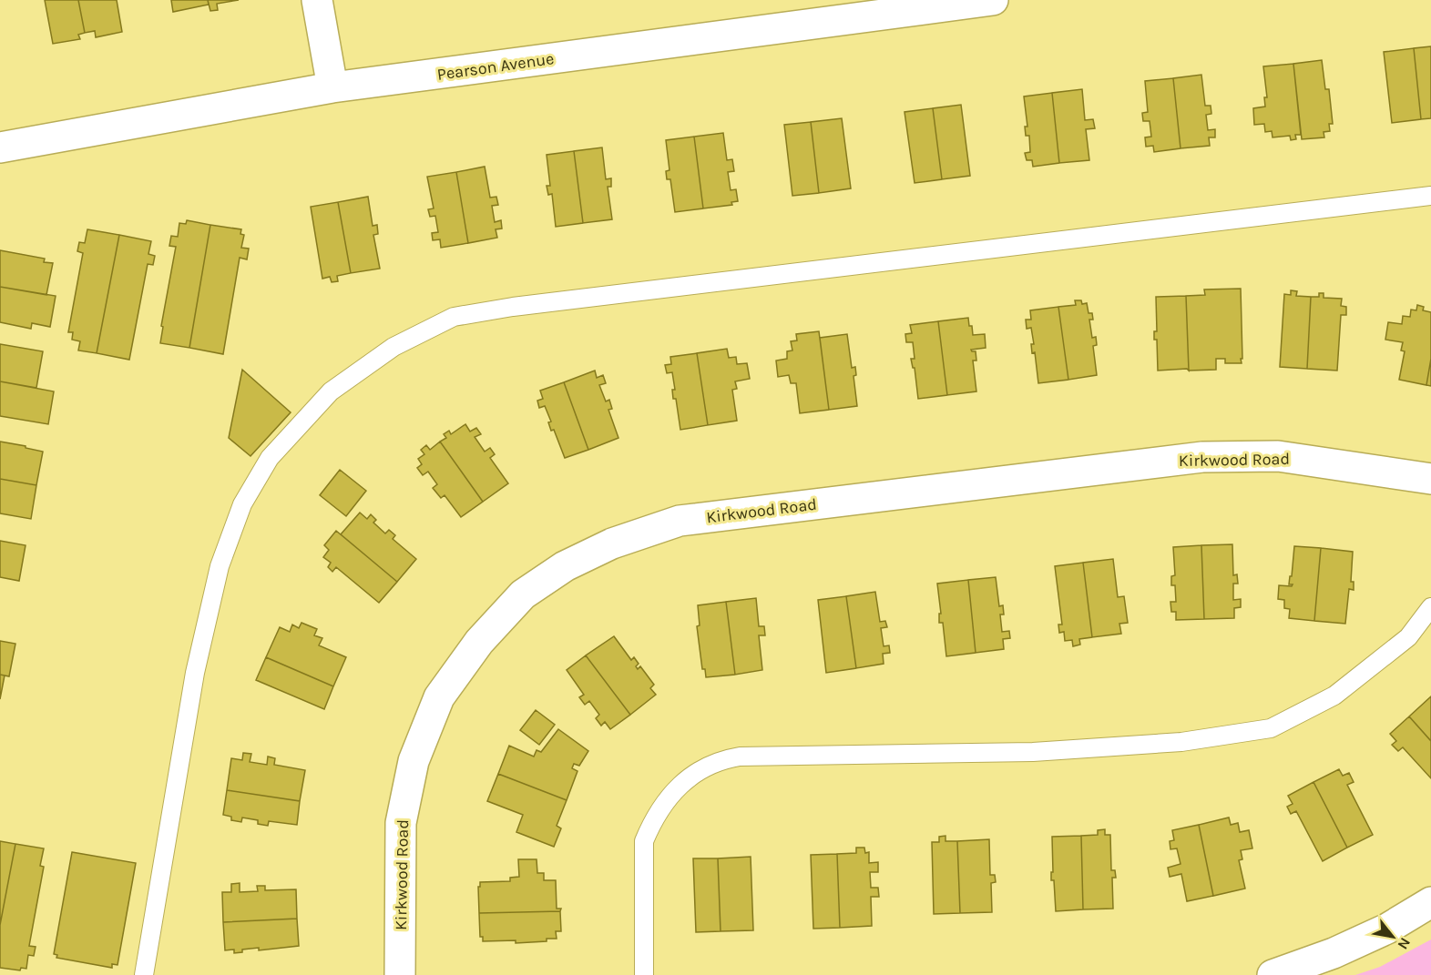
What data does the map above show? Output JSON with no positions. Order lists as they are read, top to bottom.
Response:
{
  "streets": {
    "street": ["Pearson Avenue", "Kirkwood Road"]
  },
  "north": "bottom right"
}
